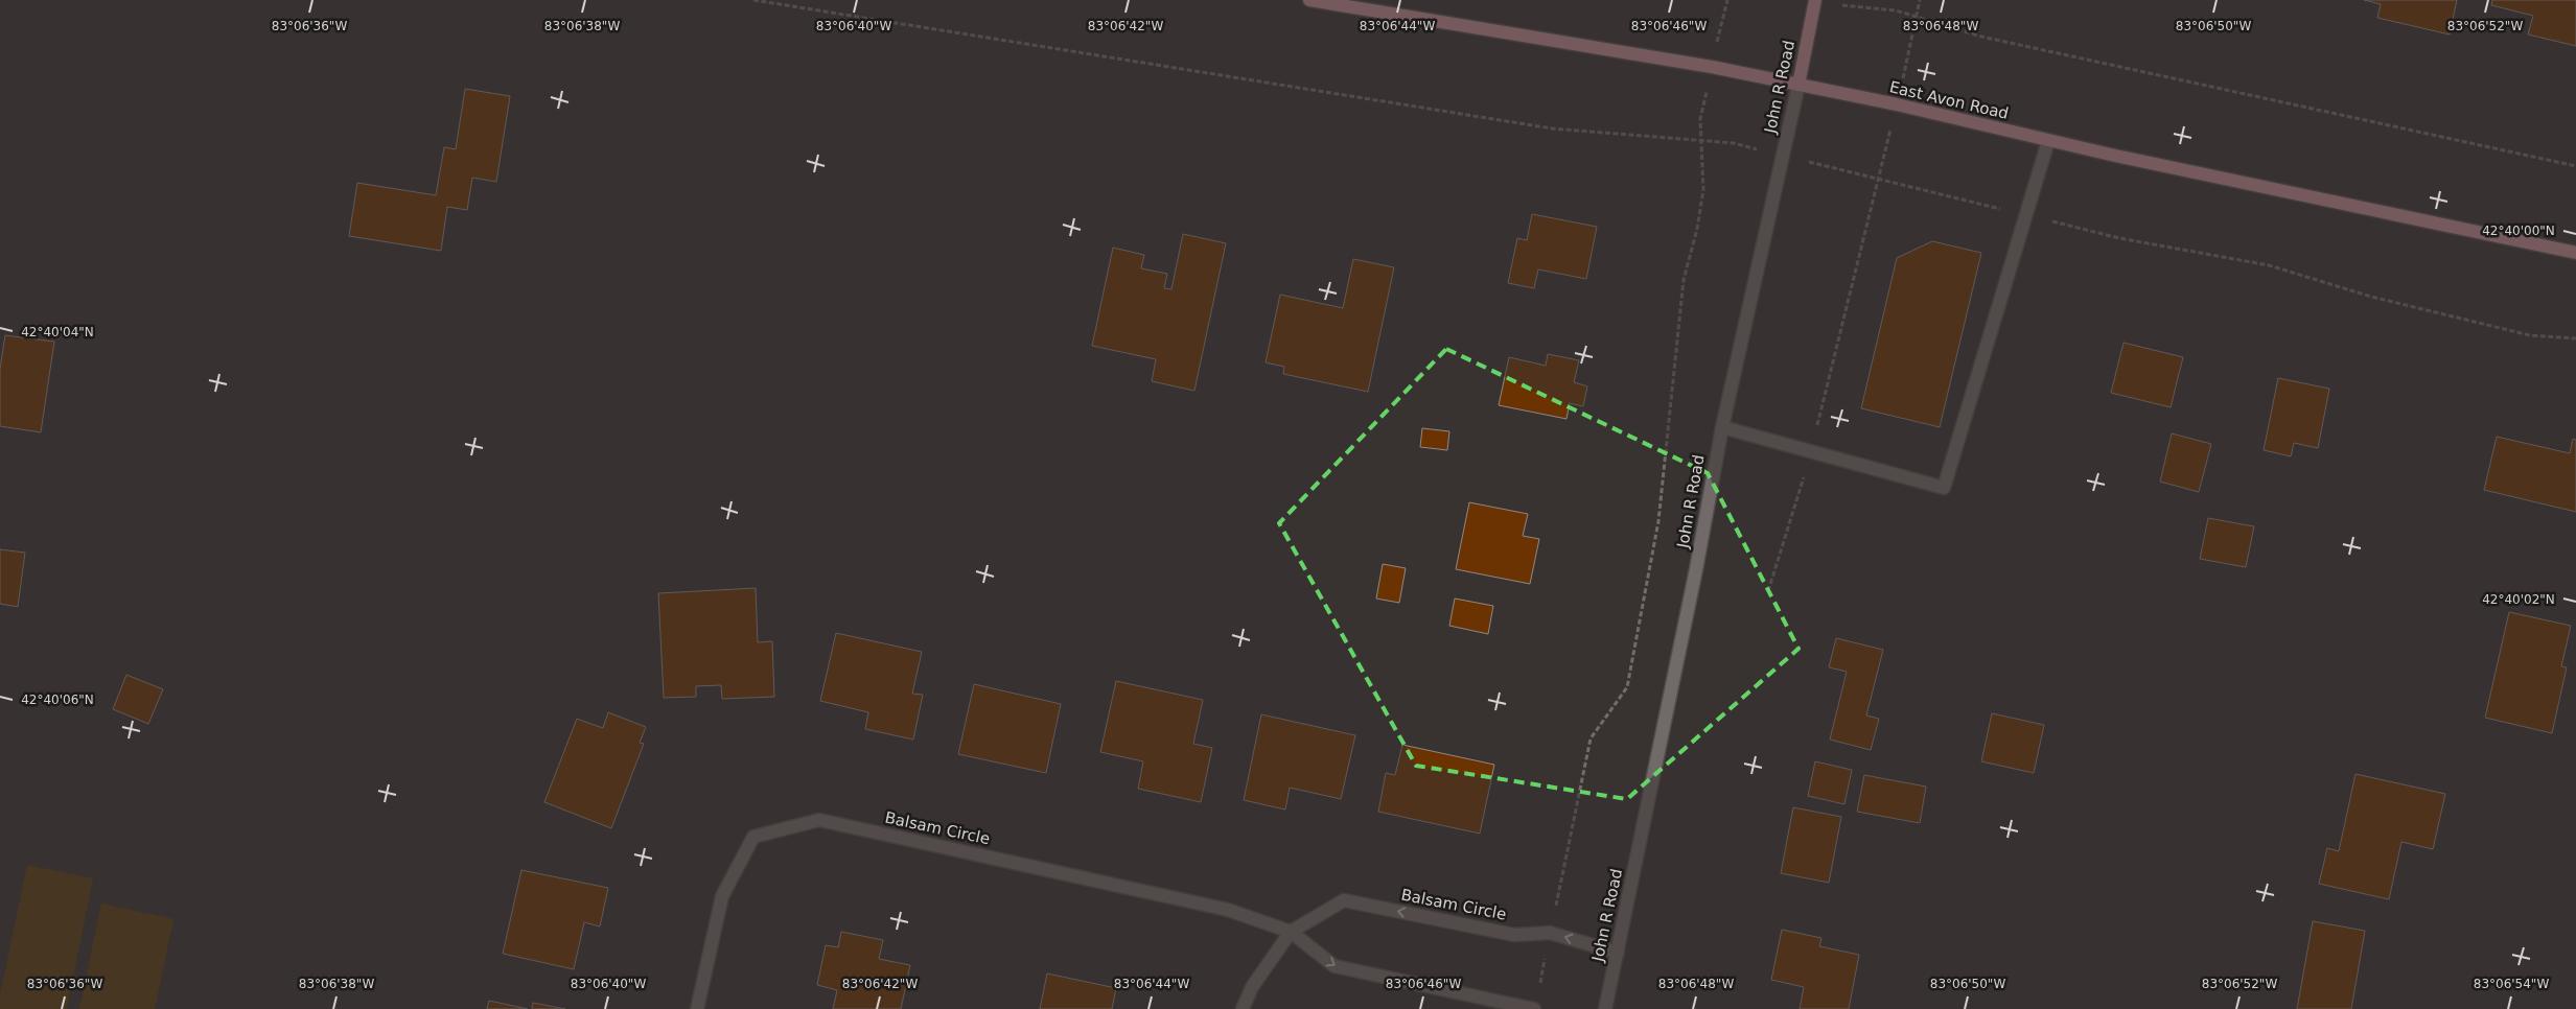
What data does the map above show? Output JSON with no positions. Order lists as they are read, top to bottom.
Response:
{
  "streets": {
    "main road": ["John R Road", "East Avon Road"],
    "street": ["Balsam Circle"]
  },
  "crossings": [
    ["John R Road", "East Avon Road"],
    ["John R Road", "Balsam Circle"]
  ],
  "coordinates": [
    "83°06'46\"W",
    "83°06'36\"W",
    "83°06'38\"W",
    "83°06'40\"W",
    "83°06'42\"W",
    "83°06'44\"W",
    "83°06'48\"W",
    "83°06'50\"W",
    "83°06'52\"W",
    "42°40'00\"N",
    "42°40'04\"N",
    "42°40'02\"N",
    "42°40'06\"N",
    "83°06'54\"W"
  ]
}
